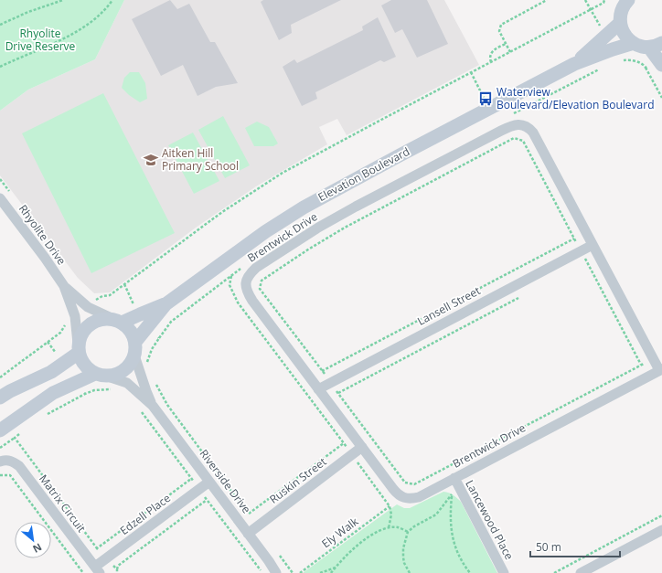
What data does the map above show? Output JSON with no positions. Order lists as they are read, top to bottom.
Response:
{
  "streets": {
    "street": [
      "Elevation Boulevard",
      "Rhyolite Drive",
      "Brentwick Drive",
      "Lansell Street",
      "Ruskin Street",
      "Riverside Drive",
      "Matrix Circuit",
      "Edzell Place",
      "Lancewood Place"
    ],
    "path": ["Ely Walk"]
  },
  "crossings": [
    ["Elevation Boulevard", "Rhyolite Drive"],
    ["Elevation Boulevard", "Riverside Drive"],
    ["Rhyolite Drive", "Riverside Drive"],
    ["Brentwick Drive", "Lansell Street"],
    ["Brentwick Drive", "Ruskin Street"],
    ["Brentwick Drive", "Lancewood Place"],
    ["Ruskin Street", "Riverside Drive"],
    ["Riverside Drive", "Edzell Place"],
    ["Matrix Circuit", "Edzell Place"]
  ],
  "parks": ["Rhyolite Drive Reserve"],
  "places": {
    "bus stop": ["Waterview Boulevard/Elevation Boulevard"],
    "school or university": ["Aitken Hill Primary School"]
  },
  "scale_bar": "50 m",
  "north": "bottom right"
}
